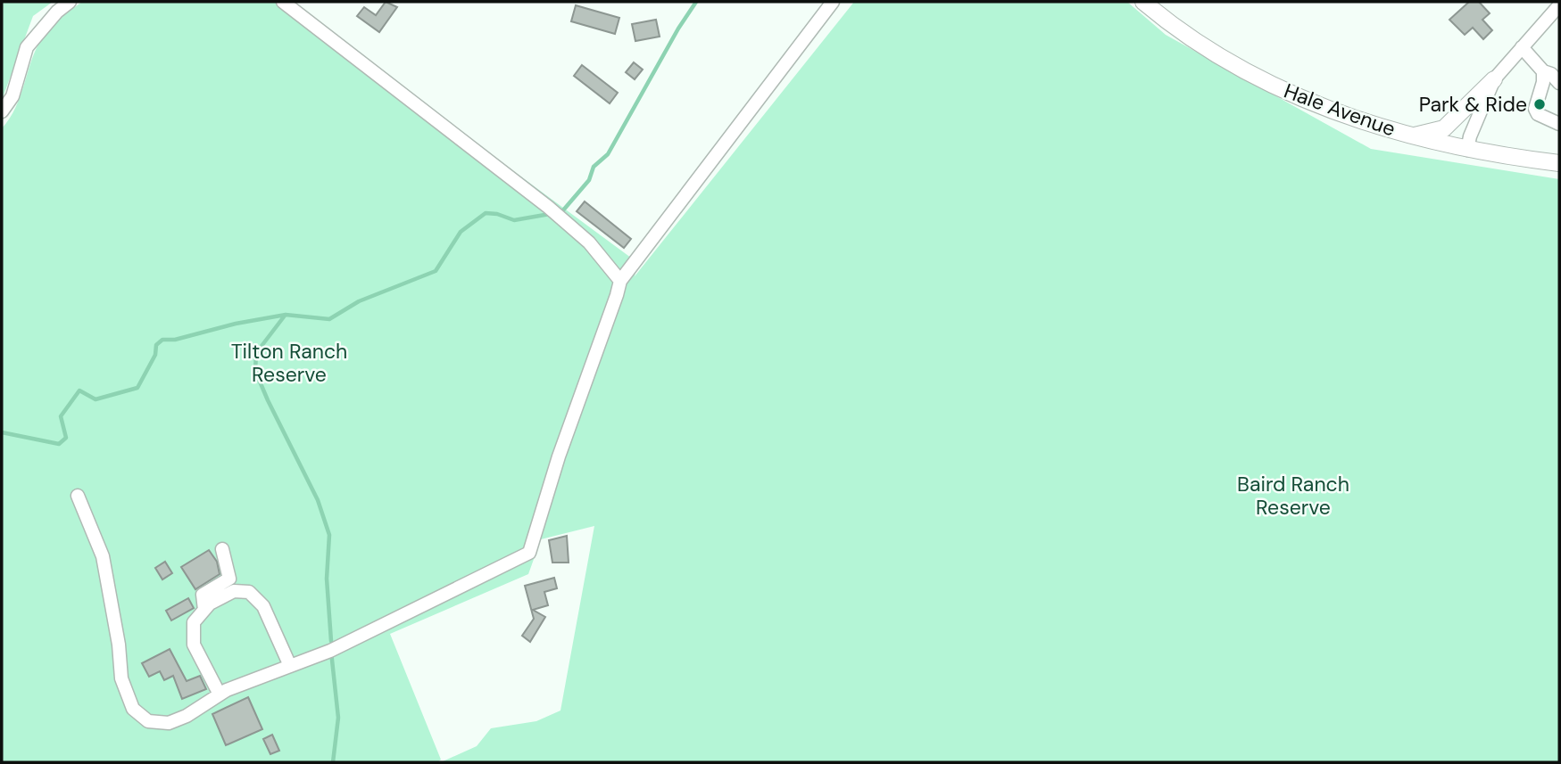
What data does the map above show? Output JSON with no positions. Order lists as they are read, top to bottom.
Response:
{
  "streets": {
    "main road": ["Hale Avenue"]
  },
  "parks": ["Tilton Ranch Reserve", "Baird Ranch Reserve"],
  "places": ["Park & Ride"]
}
